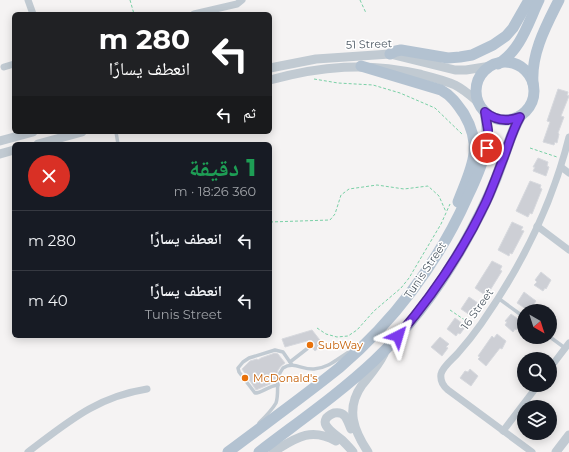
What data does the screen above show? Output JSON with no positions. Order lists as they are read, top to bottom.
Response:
{
  "streets": {
    "main road": ["Tunis Street"],
    "street": ["51 Street", "16 Street"]
  },
  "crossings": [
    ["51 Street", "Tunis Street"]
  ],
  "places": ["SubWay", "McDonald's"],
  "north": "bottom right",
  "page": {
    "turn": ["280 m", "انعطف يسارًا"],
    "then": "ثم",
    "heading": ["1 دقيقة", "360 m · 18:26"],
    "list": [
      {
        "name": "انعطف يسارًا",
        "value": "280 m"
      },
      {
        "name": "انعطف يسارًا",
        "note": "Tunis Street",
        "value": "40 m"
      }
    ]
  }
}
